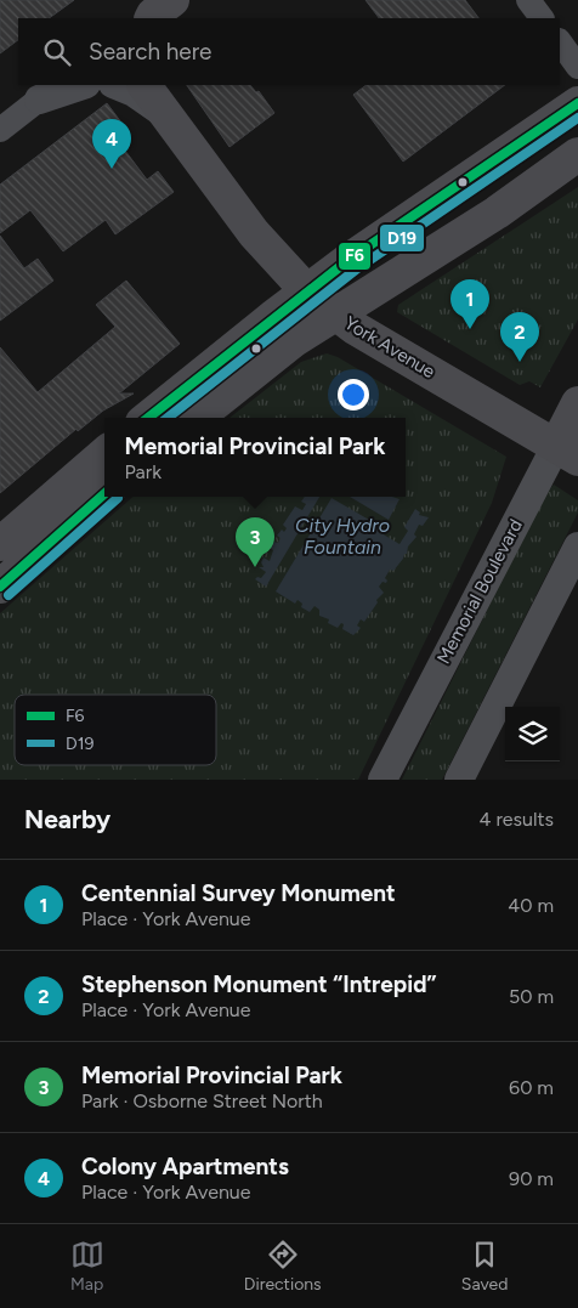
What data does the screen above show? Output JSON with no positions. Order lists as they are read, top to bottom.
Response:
{
  "streets": {
    "main road": ["York Avenue", "Memorial Boulevard"]
  },
  "crossings": [
    ["York Avenue", "Memorial Boulevard"]
  ],
  "water": ["City Hydro Fountain"],
  "lines": ["transit line F6", "transit line D19"],
  "legend": ["F6", "D19"],
  "page": {
    "search": "Search here",
    "pins": [
      "4",
      "1",
      "2",
      "3"
    ],
    "popup": ["Memorial Provincial Park", "Park"],
    "heading": ["Nearby", "4 results"],
    "list": [
      {
        "mark": "1",
        "name": "Centennial Survey Monument",
        "note": "Place · York Avenue",
        "value": "40 m"
      },
      {
        "mark": "2",
        "name": "Stephenson Monument “Intrepid”",
        "note": "Place · York Avenue",
        "value": "50 m"
      },
      {
        "mark": "3",
        "name": "Memorial Provincial Park",
        "note": "Park · Osborne Street North",
        "value": "60 m"
      },
      {
        "mark": "4",
        "name": "Colony Apartments",
        "note": "Place · York Avenue",
        "value": "90 m"
      }
    ],
    "nav": ["Map", "Directions", "Saved"]
  }
}
